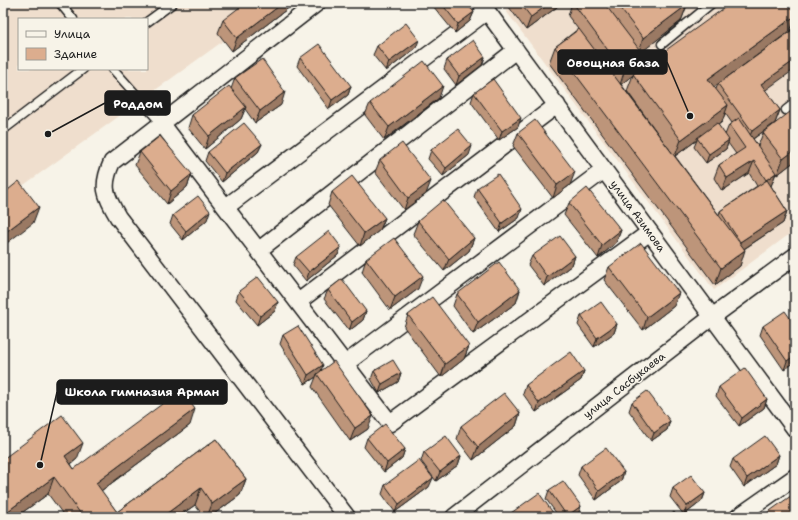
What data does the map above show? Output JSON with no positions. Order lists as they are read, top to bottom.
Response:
{
  "streets": {
    "street": ["улица Азимова", "улица Сасбукаева"]
  },
  "crossings": [
    ["улица Азимова", "улица Сасбукаева"]
  ],
  "places": ["Овощная база", "Роддом", "Школа гимназия Арман"],
  "legend": ["Улица", "Здание"]
}
